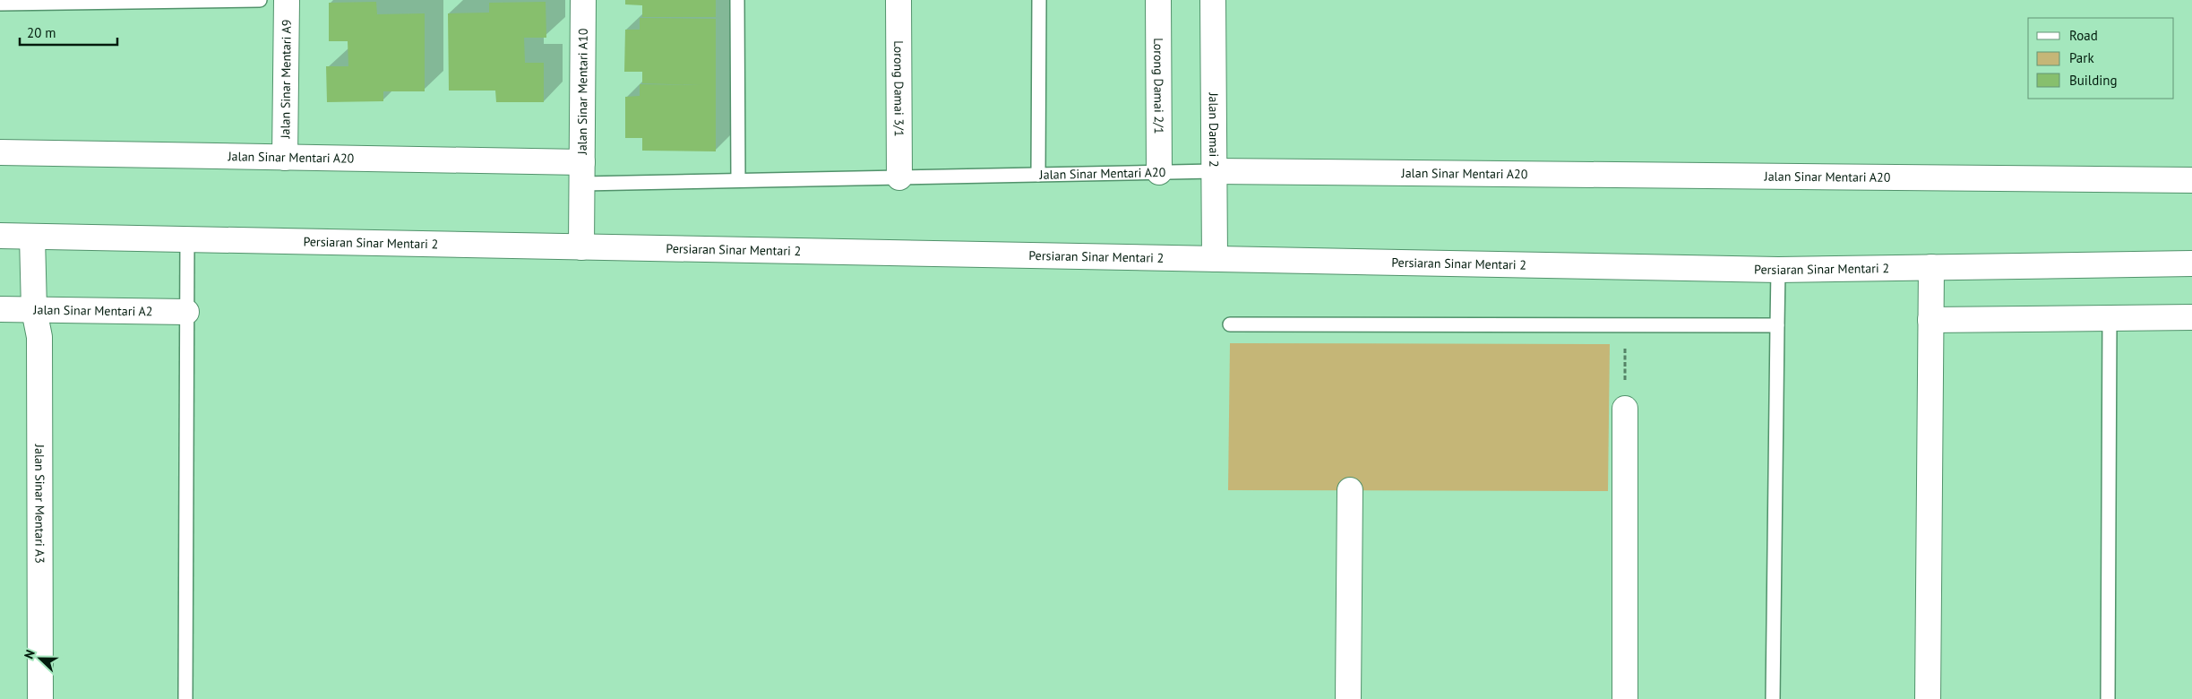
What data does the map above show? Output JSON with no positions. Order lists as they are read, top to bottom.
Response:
{
  "streets": {
    "street": [
      "Jalan Sinar Mentari A9",
      "Lorong Damai 2/1",
      "Lorong Damai 3/1",
      "Jalan Sinar Mentari A10",
      "Jalan Damai 2",
      "Jalan Sinar Mentari A20",
      "Persiaran Sinar Mentari 2",
      "Jalan Sinar Mentari A2",
      "Jalan Sinar Mentari A3"
    ]
  },
  "crossings": [
    ["Jalan Sinar Mentari A9", "Jalan Sinar Mentari A20"],
    ["Lorong Damai 2/1", "Jalan Sinar Mentari A20"],
    ["Lorong Damai 3/1", "Jalan Sinar Mentari A20"],
    ["Jalan Sinar Mentari A10", "Jalan Sinar Mentari A20"],
    ["Jalan Sinar Mentari A10", "Persiaran Sinar Mentari 2"],
    ["Jalan Damai 2", "Jalan Sinar Mentari A20"],
    ["Jalan Damai 2", "Persiaran Sinar Mentari 2"],
    ["Persiaran Sinar Mentari 2", "Jalan Sinar Mentari A3"],
    ["Jalan Sinar Mentari A2", "Jalan Sinar Mentari A3"]
  ],
  "legend": ["Road", "Park", "Building"],
  "scale_bar": "20 m",
  "north": "left"
}
